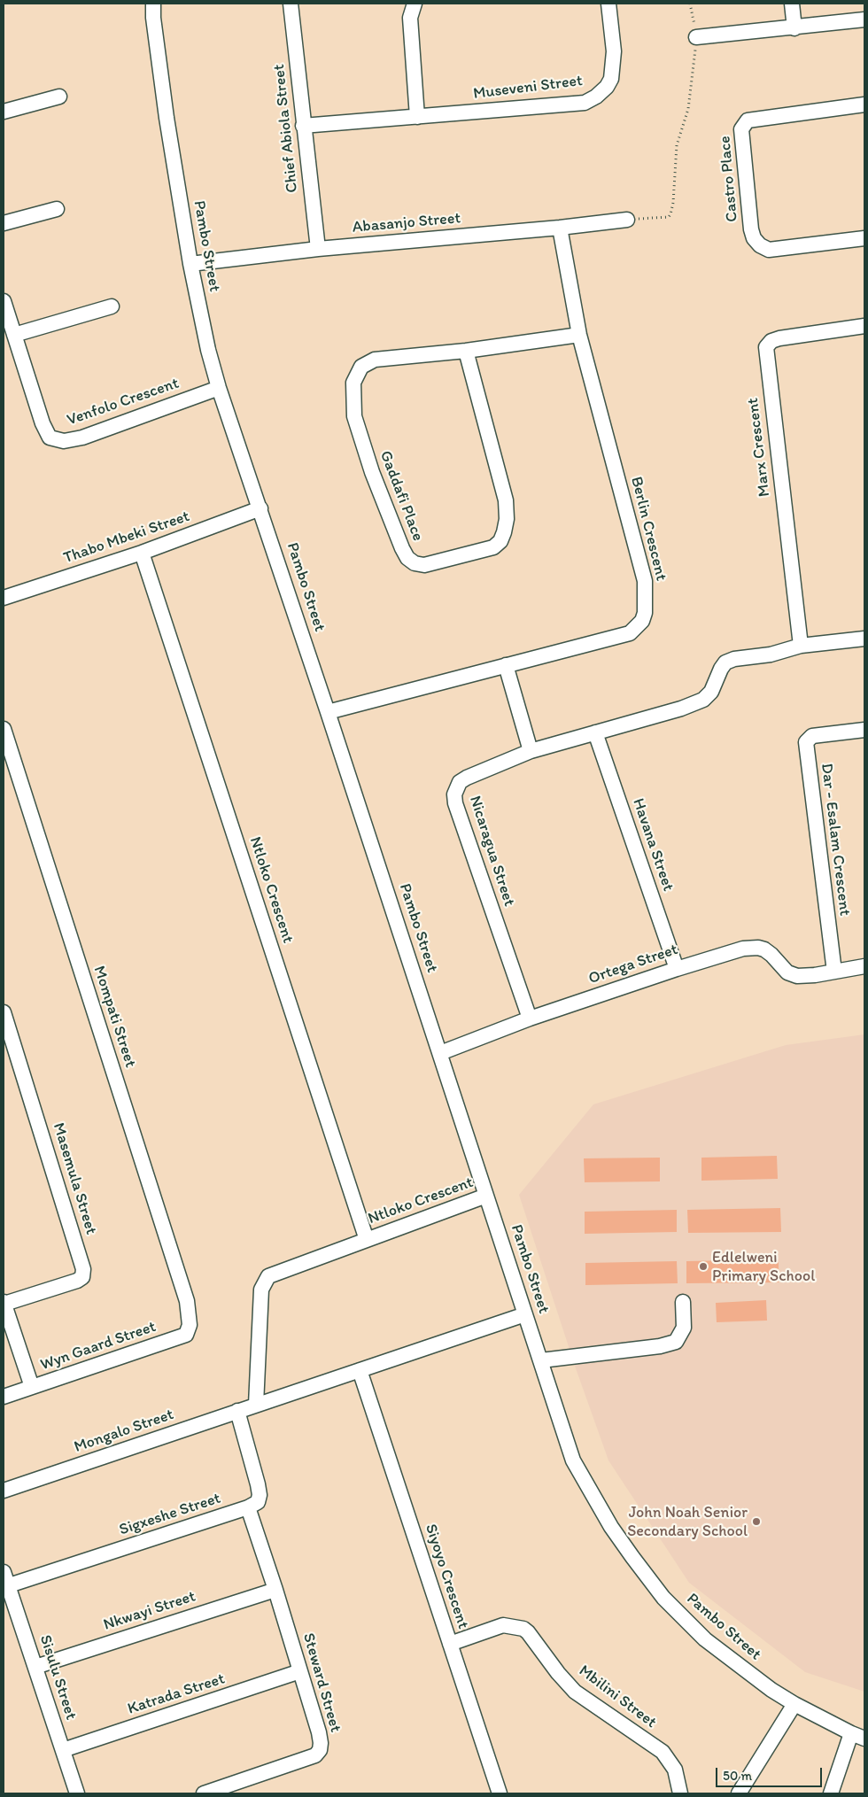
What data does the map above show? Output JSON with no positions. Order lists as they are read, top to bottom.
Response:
{
  "streets": {
    "street": [
      "Museveni Street",
      "Chief Abiola Street",
      "Castro Place",
      "Abasanjo Street",
      "Pambo Street",
      "Venfolo Crescent",
      "Marx Crescent",
      "Gaddafi Place",
      "Berlin Crescent",
      "Thabo Mbeki Street",
      "Dar - Esalam Crescent",
      "Havana Street",
      "Nicaragua Street",
      "Ntloko Crescent",
      "Ortega Street",
      "Mompati Street",
      "Masemula Street",
      "Wyn Gaard Street",
      "Mongalo Street",
      "Sigxeshe Street",
      "Siyoyo Crescent",
      "Nkwayi Street",
      "Sisulu Street",
      "Steward Street",
      "Katrada Street",
      "Mbilini Street"
    ]
  },
  "crossings": [
    ["Museveni Street", "Chief Abiola Street"],
    ["Chief Abiola Street", "Abasanjo Street"],
    ["Abasanjo Street", "Pambo Street"],
    ["Abasanjo Street", "Berlin Crescent"],
    ["Pambo Street", "Venfolo Crescent"],
    ["Pambo Street", "Berlin Crescent"],
    ["Pambo Street", "Thabo Mbeki Street"],
    ["Pambo Street", "Ntloko Crescent"],
    ["Pambo Street", "Ortega Street"],
    ["Marx Crescent", "Nicaragua Street"],
    ["Gaddafi Place", "Berlin Crescent"],
    ["Thabo Mbeki Street", "Ntloko Crescent"],
    ["Dar - Esalam Crescent", "Ortega Street"],
    ["Havana Street", "Nicaragua Street"],
    ["Havana Street", "Ortega Street"],
    ["Nicaragua Street", "Ortega Street"],
    ["Ntloko Crescent", "Mongalo Street"],
    ["Mompati Street", "Wyn Gaard Street"],
    ["Sigxeshe Street", "Sisulu Street"],
    ["Sigxeshe Street", "Steward Street"],
    ["Siyoyo Crescent", "Mbilini Street"],
    ["Nkwayi Street", "Sisulu Street"],
    ["Nkwayi Street", "Steward Street"],
    ["Sisulu Street", "Katrada Street"],
    ["Steward Street", "Katrada Street"]
  ],
  "places": ["Edlelweni Primary School", "John Noah Senior Secondary School"],
  "scale_bar": "50 m"
}
